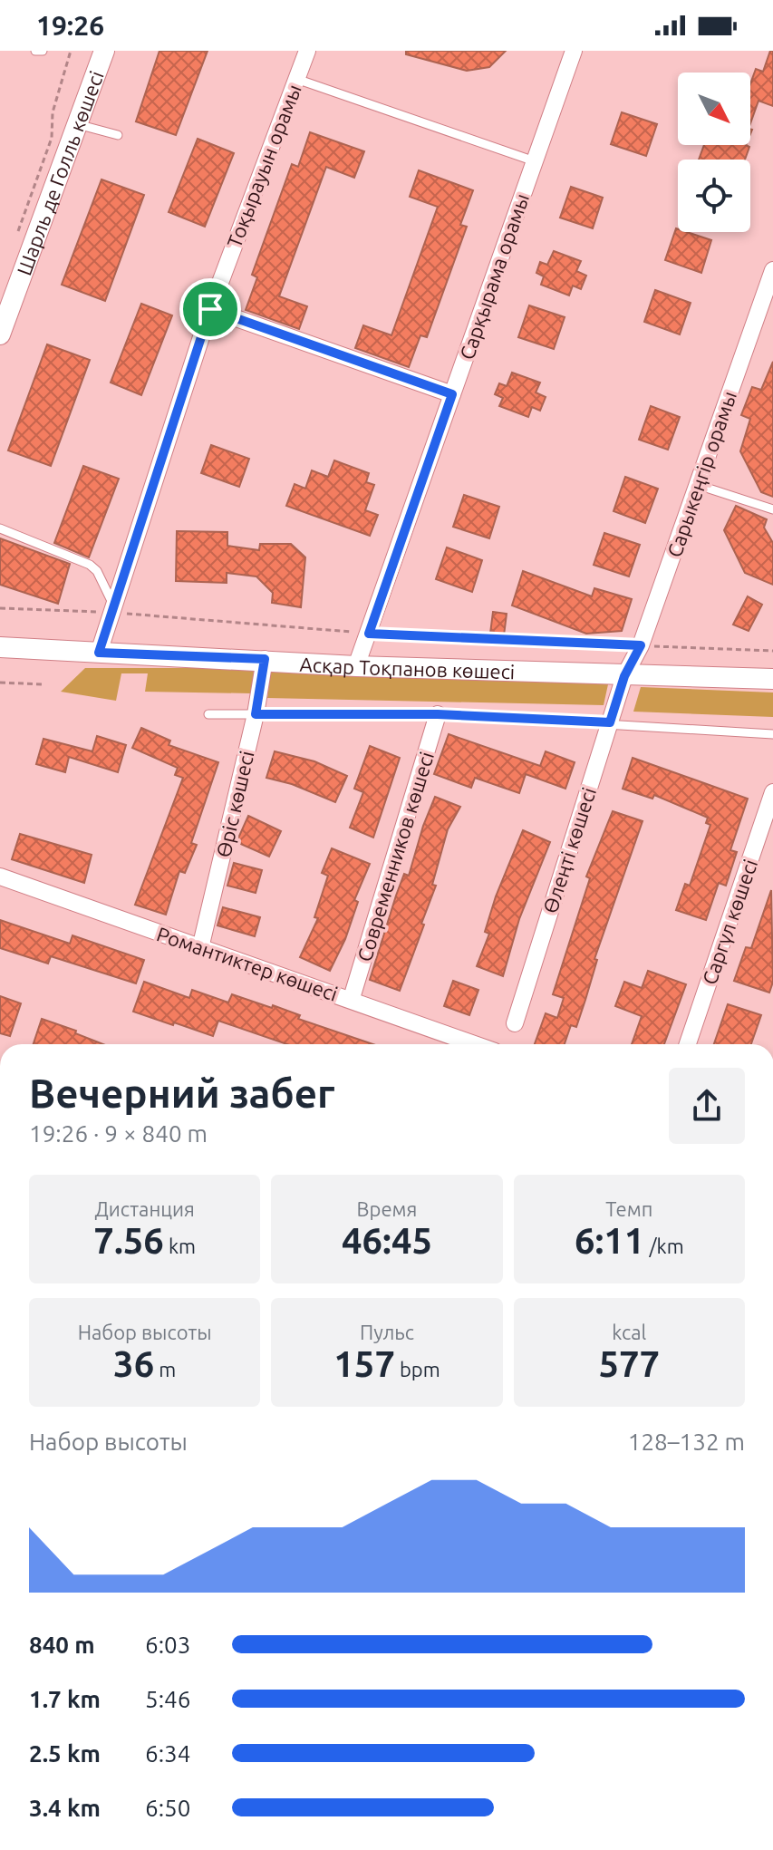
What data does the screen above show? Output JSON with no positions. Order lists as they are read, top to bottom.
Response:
{
  "streets": {
    "street": [
      "Тоқырауын орамы",
      "Шарль де Голль көшесі",
      "Сарқырама орамы",
      "Сарыкеңгір орамы",
      "Асқар Тоқпанов көшесі",
      "Өріс көшесі",
      "Өлеңті көшесі",
      "Современников көшесі",
      "Саргүл көшесі",
      "Романтиктер көшесі"
    ]
  },
  "crossings": [
    ["Тоқырауын орамы", "Асқар Тоқпанов көшесі"],
    ["Сарқырама орамы", "Асқар Тоқпанов көшесі"],
    ["Сарыкеңгір орамы", "Асқар Тоқпанов көшесі"],
    ["Сарыкеңгір орамы", "Өлеңті көшесі"],
    ["Асқар Тоқпанов көшесі", "Өріс көшесі"],
    ["Асқар Тоқпанов көшесі", "Өлеңті көшесі"],
    ["Өріс көшесі", "Романтиктер көшесі"],
    ["Современников көшесі", "Романтиктер көшесі"]
  ],
  "north": "bottom right",
  "page": {
    "status": "19:26",
    "heading": ["Вечерний забег", "19:26 · 9 × 840 m"],
    "stats": [
      ["Дистанция", "7.56 km"],
      ["Время", "46:45"],
      ["Темп", "6:11 /km"],
      ["Набор высоты", "36 m"],
      ["Пульс", "157 bpm"],
      ["kcal", "577"]
    ],
    "chart": ["Набор высоты", "128–132 m"],
    "list": [
      {
        "name": "840 m",
        "note": "6:03"
      },
      {
        "name": "1.7 km",
        "note": "5:46"
      },
      {
        "name": "2.5 km",
        "note": "6:34"
      },
      {
        "name": "3.4 km",
        "note": "6:50"
      }
    ]
  }
}
